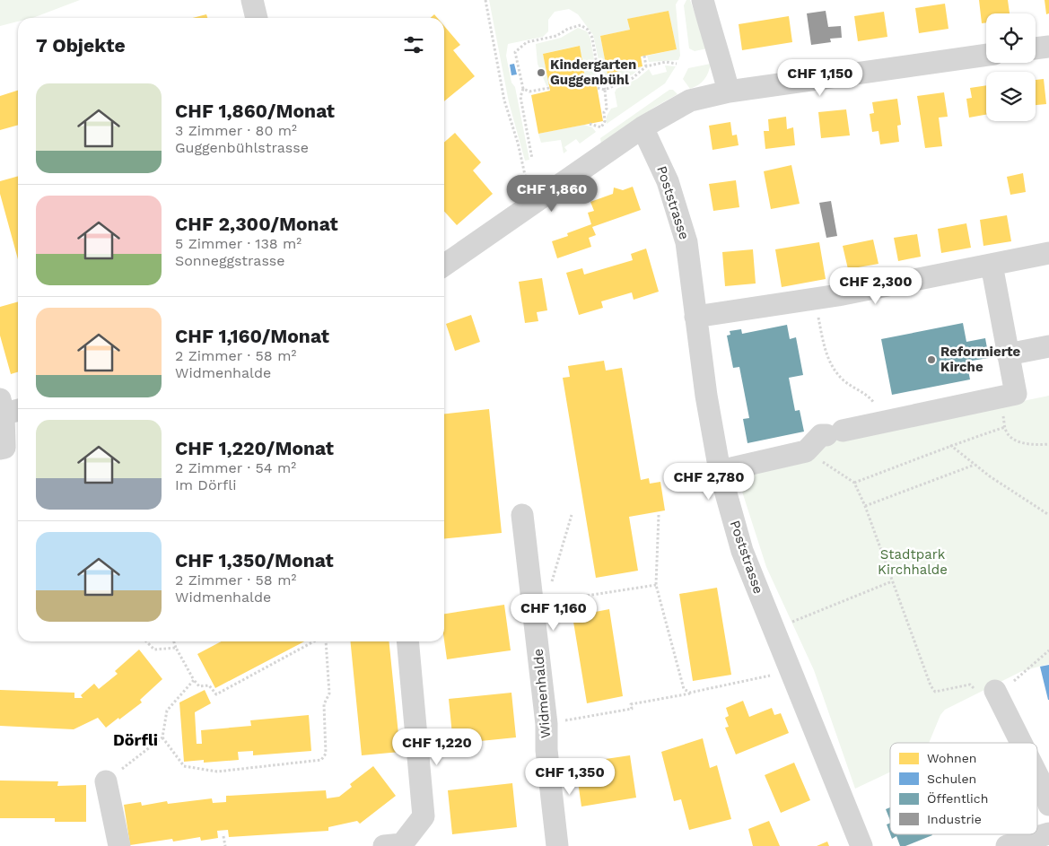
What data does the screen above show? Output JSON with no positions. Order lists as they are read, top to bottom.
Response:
{
  "streets": {
    "street": ["Poststrasse", "Widmenhalde"]
  },
  "districts": ["Dörfli"],
  "parks": ["Stadtpark Kirchhalde"],
  "places": ["Kindergarten Guggenbühl", "Reformierte Kirche"],
  "legend": [
    "Wohnen",
    "Schulen",
    "Öffentlich",
    "Industrie"
  ],
  "page": {
    "heading": "7 Objekte",
    "price": [
      "CHF 1,150",
      "CHF 1,860",
      "CHF 2,300",
      "CHF 2,780",
      "CHF 1,160",
      "CHF 1,220",
      "CHF 1,350"
    ],
    "list": [
      {
        "name": "CHF 1,860/Monat",
        "note": "3 Zimmer · 80 m² · Guggenbühlstrasse"
      },
      {
        "name": "CHF 2,300/Monat",
        "note": "5 Zimmer · 138 m² · Sonneggstrasse"
      },
      {
        "name": "CHF 1,160/Monat",
        "note": "2 Zimmer · 58 m² · Widmenhalde"
      },
      {
        "name": "CHF 1,220/Monat",
        "note": "2 Zimmer · 54 m² · Im Dörfli"
      },
      {
        "name": "CHF 1,350/Monat",
        "note": "2 Zimmer · 58 m² · Widmenhalde"
      }
    ]
  }
}
